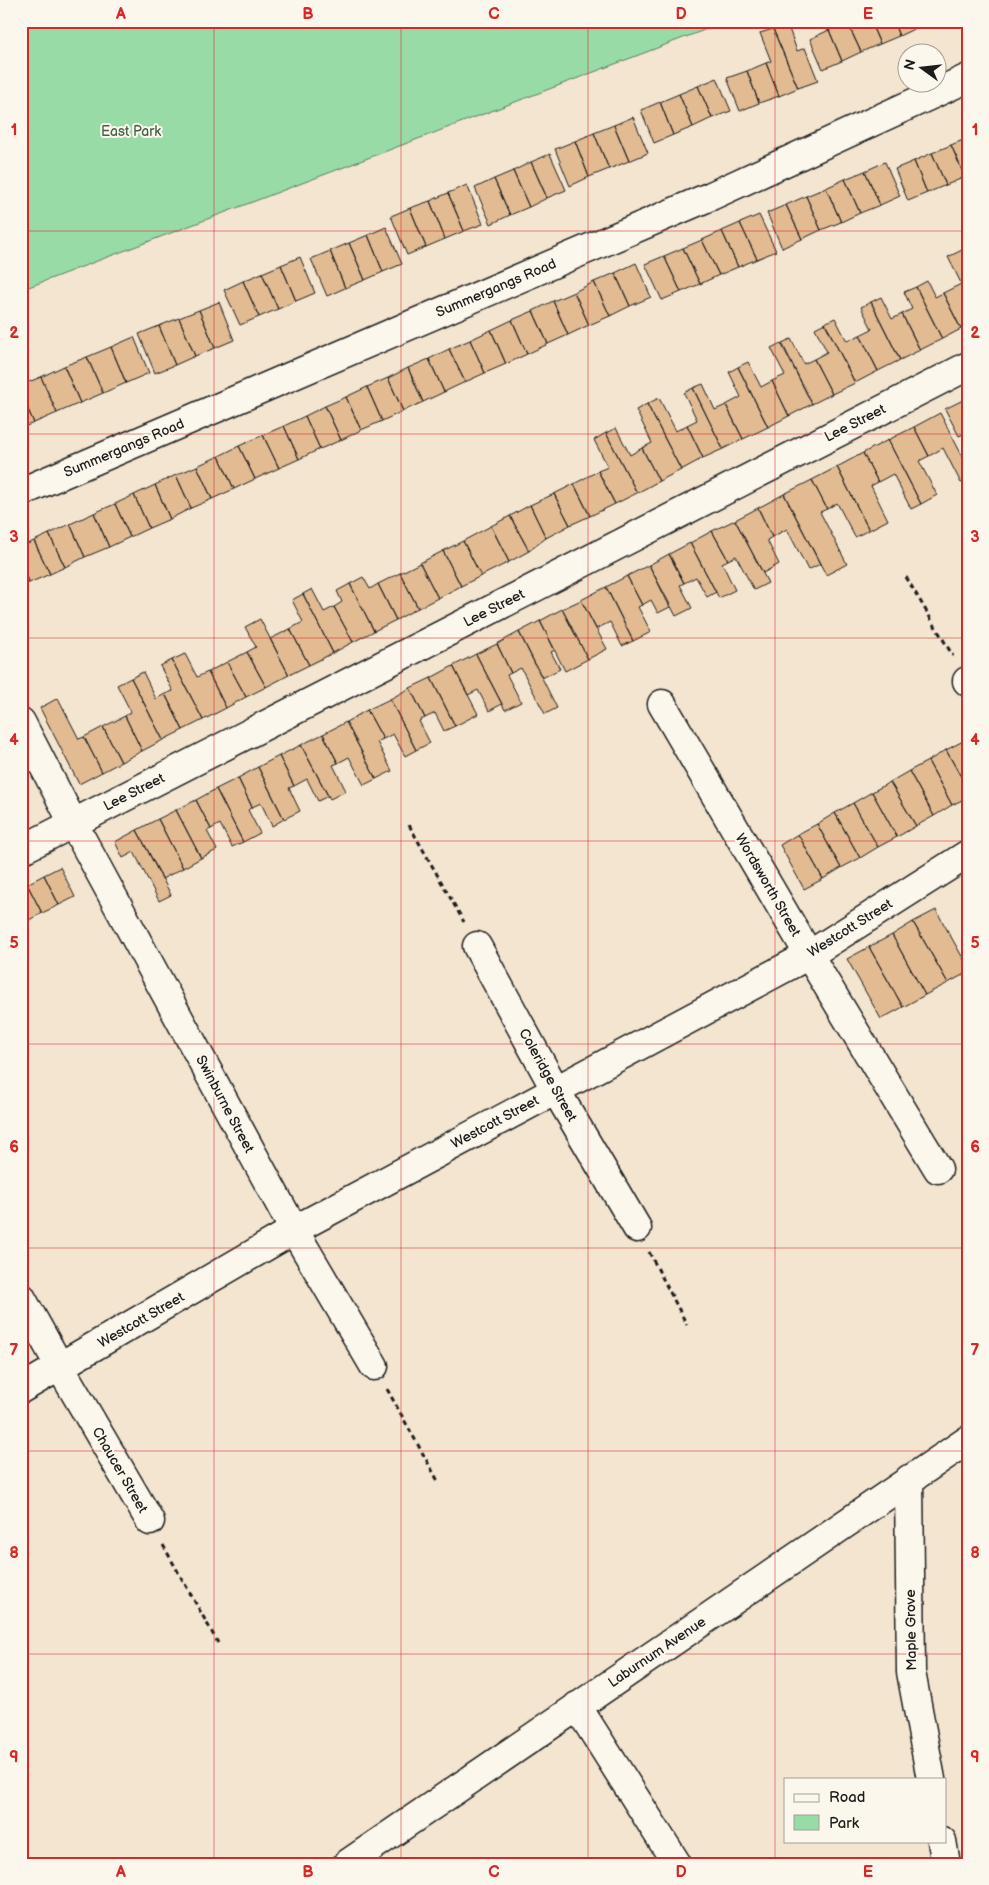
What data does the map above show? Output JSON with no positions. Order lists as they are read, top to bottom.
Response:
{
  "streets": {
    "street": [
      "Summergangs Road",
      "Lee Street",
      "Wordsworth Street",
      "Westcott Street",
      "Coleridge Street",
      "Swinburne Street",
      "Chaucer Street",
      "Maple Grove",
      "Laburnum Avenue"
    ]
  },
  "crossings": [
    ["Lee Street", "Swinburne Street"],
    ["Wordsworth Street", "Westcott Street"],
    ["Westcott Street", "Coleridge Street"],
    ["Westcott Street", "Swinburne Street"],
    ["Westcott Street", "Chaucer Street"],
    ["Maple Grove", "Laburnum Avenue"]
  ],
  "parks": ["East Park"],
  "legend": ["Road", "Park"],
  "north": "left",
  "grid": {
    "columns": [
      "A",
      "B",
      "C",
      "D",
      "E"
    ],
    "rows": [
      "1",
      "2",
      "3",
      "4",
      "5",
      "6",
      "7",
      "8",
      "9"
    ]
  }
}
